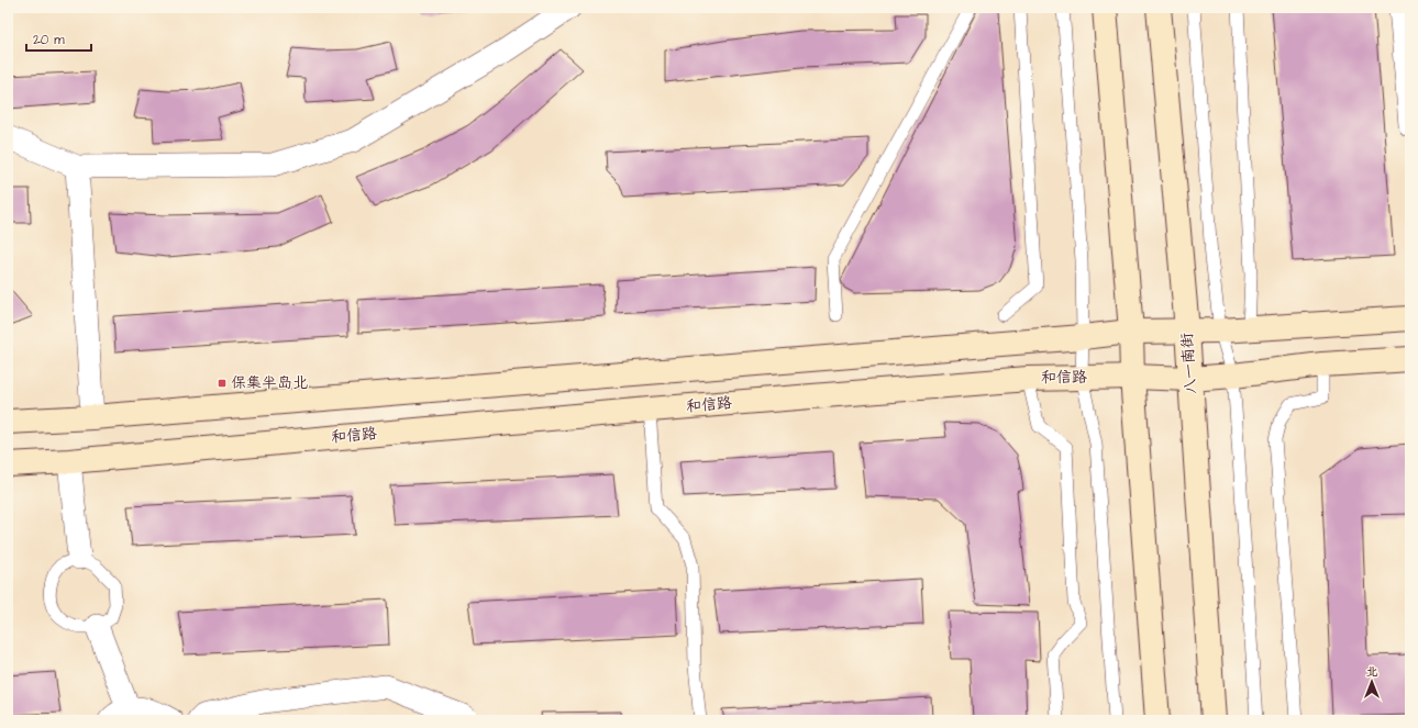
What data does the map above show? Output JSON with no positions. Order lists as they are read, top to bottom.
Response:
{
  "streets": {
    "street": ["八一南街", "和信路"]
  },
  "crossings": [
    ["八一南街", "和信路"]
  ],
  "places": {
    "transit": ["保集半岛北"]
  },
  "scale_bar": "20 m",
  "north": "top"
}
